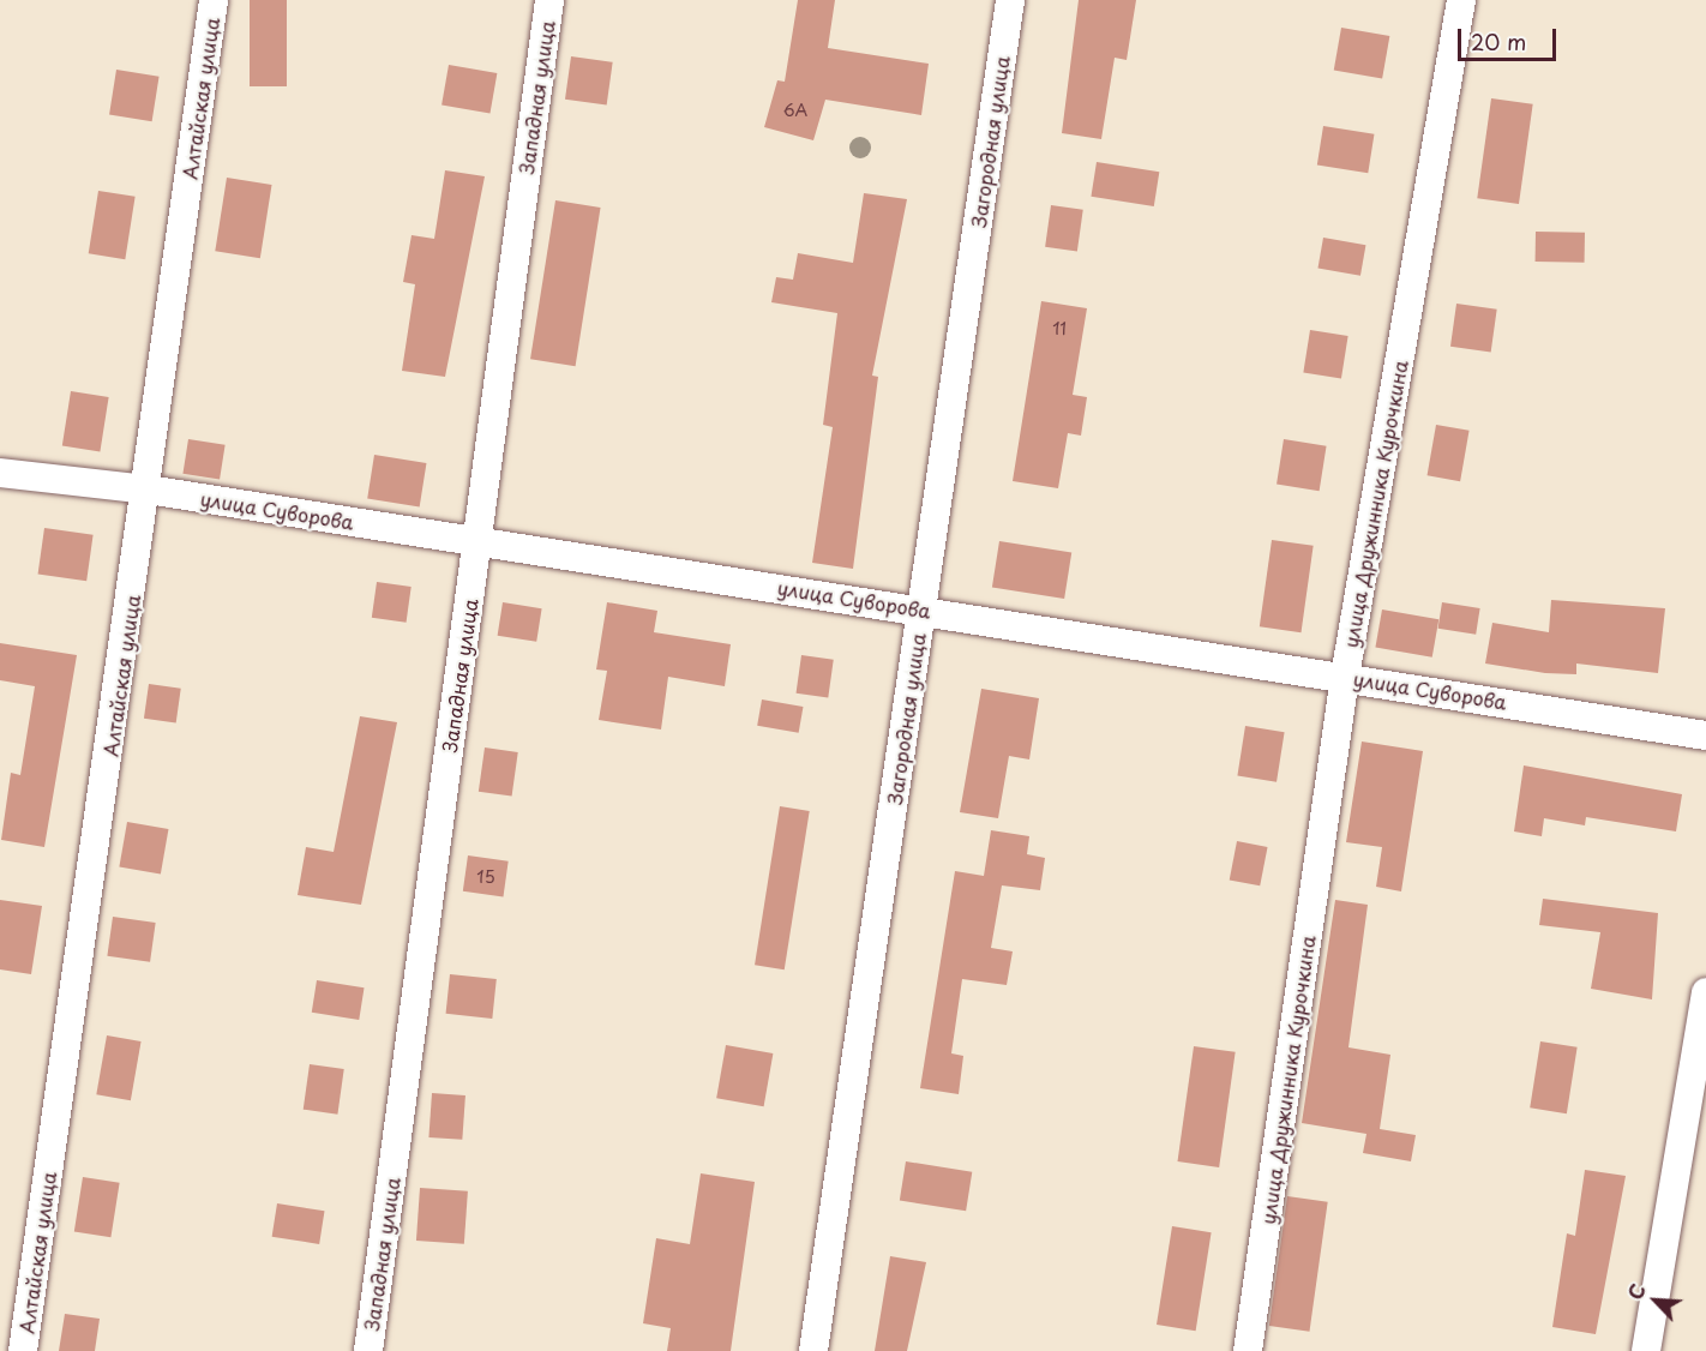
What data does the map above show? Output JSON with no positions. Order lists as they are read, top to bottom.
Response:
{
  "streets": {
    "street": [
      "Западная улица",
      "Алтайская улица",
      "Загородная улица",
      "улица Дружинника Курочкина",
      "улица Суворова"
    ]
  },
  "crossings": [
    ["Западная улица", "улица Суворова"],
    ["Алтайская улица", "улица Суворова"],
    ["Загородная улица", "улица Суворова"],
    ["улица Дружинника Курочкина", "улица Суворова"]
  ],
  "house_numbers": ["6А", "11", "15"],
  "scale_bar": "20 m",
  "north": "top left"
}
